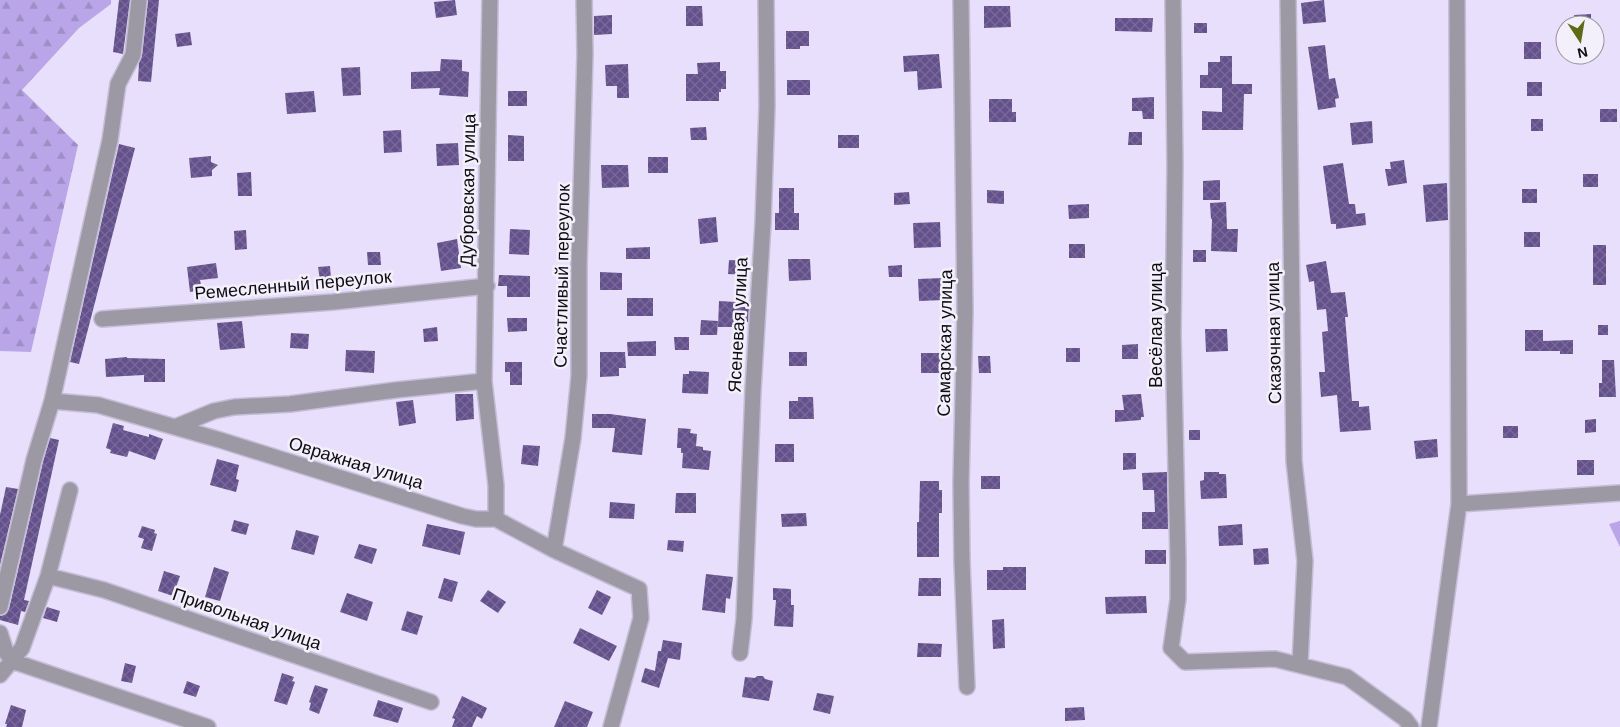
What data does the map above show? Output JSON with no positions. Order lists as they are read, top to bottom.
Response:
{
  "streets": {
    "street": [
      "Дубровская улица",
      "Счастливый переулок",
      "Ремесленный переулок",
      "Ясеневая улица",
      "Весёлая улица",
      "Сказочная улица",
      "Самарская улица",
      "Овражная улица",
      "Привольная улица"
    ]
  },
  "crossings": [
    ["Дубровская улица", "Ремесленный переулок"],
    ["Дубровская улица", "Овражная улица"],
    ["Счастливый переулок", "Овражная улица"],
    ["Весёлая улица", "Сказочная улица"]
  ],
  "north": "bottom"
}
